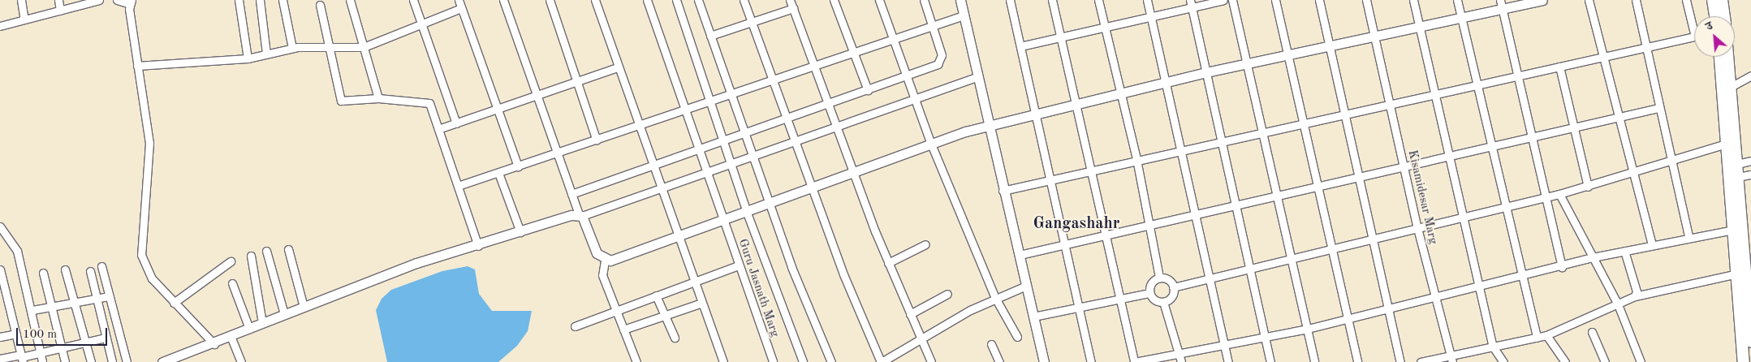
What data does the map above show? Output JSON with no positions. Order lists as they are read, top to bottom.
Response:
{
  "streets": {
    "street": ["Kisamidesar Marg", "Guru Jasnath Marg"]
  },
  "districts": ["Gangashahr"],
  "scale_bar": "100 m",
  "north": "top left"
}
